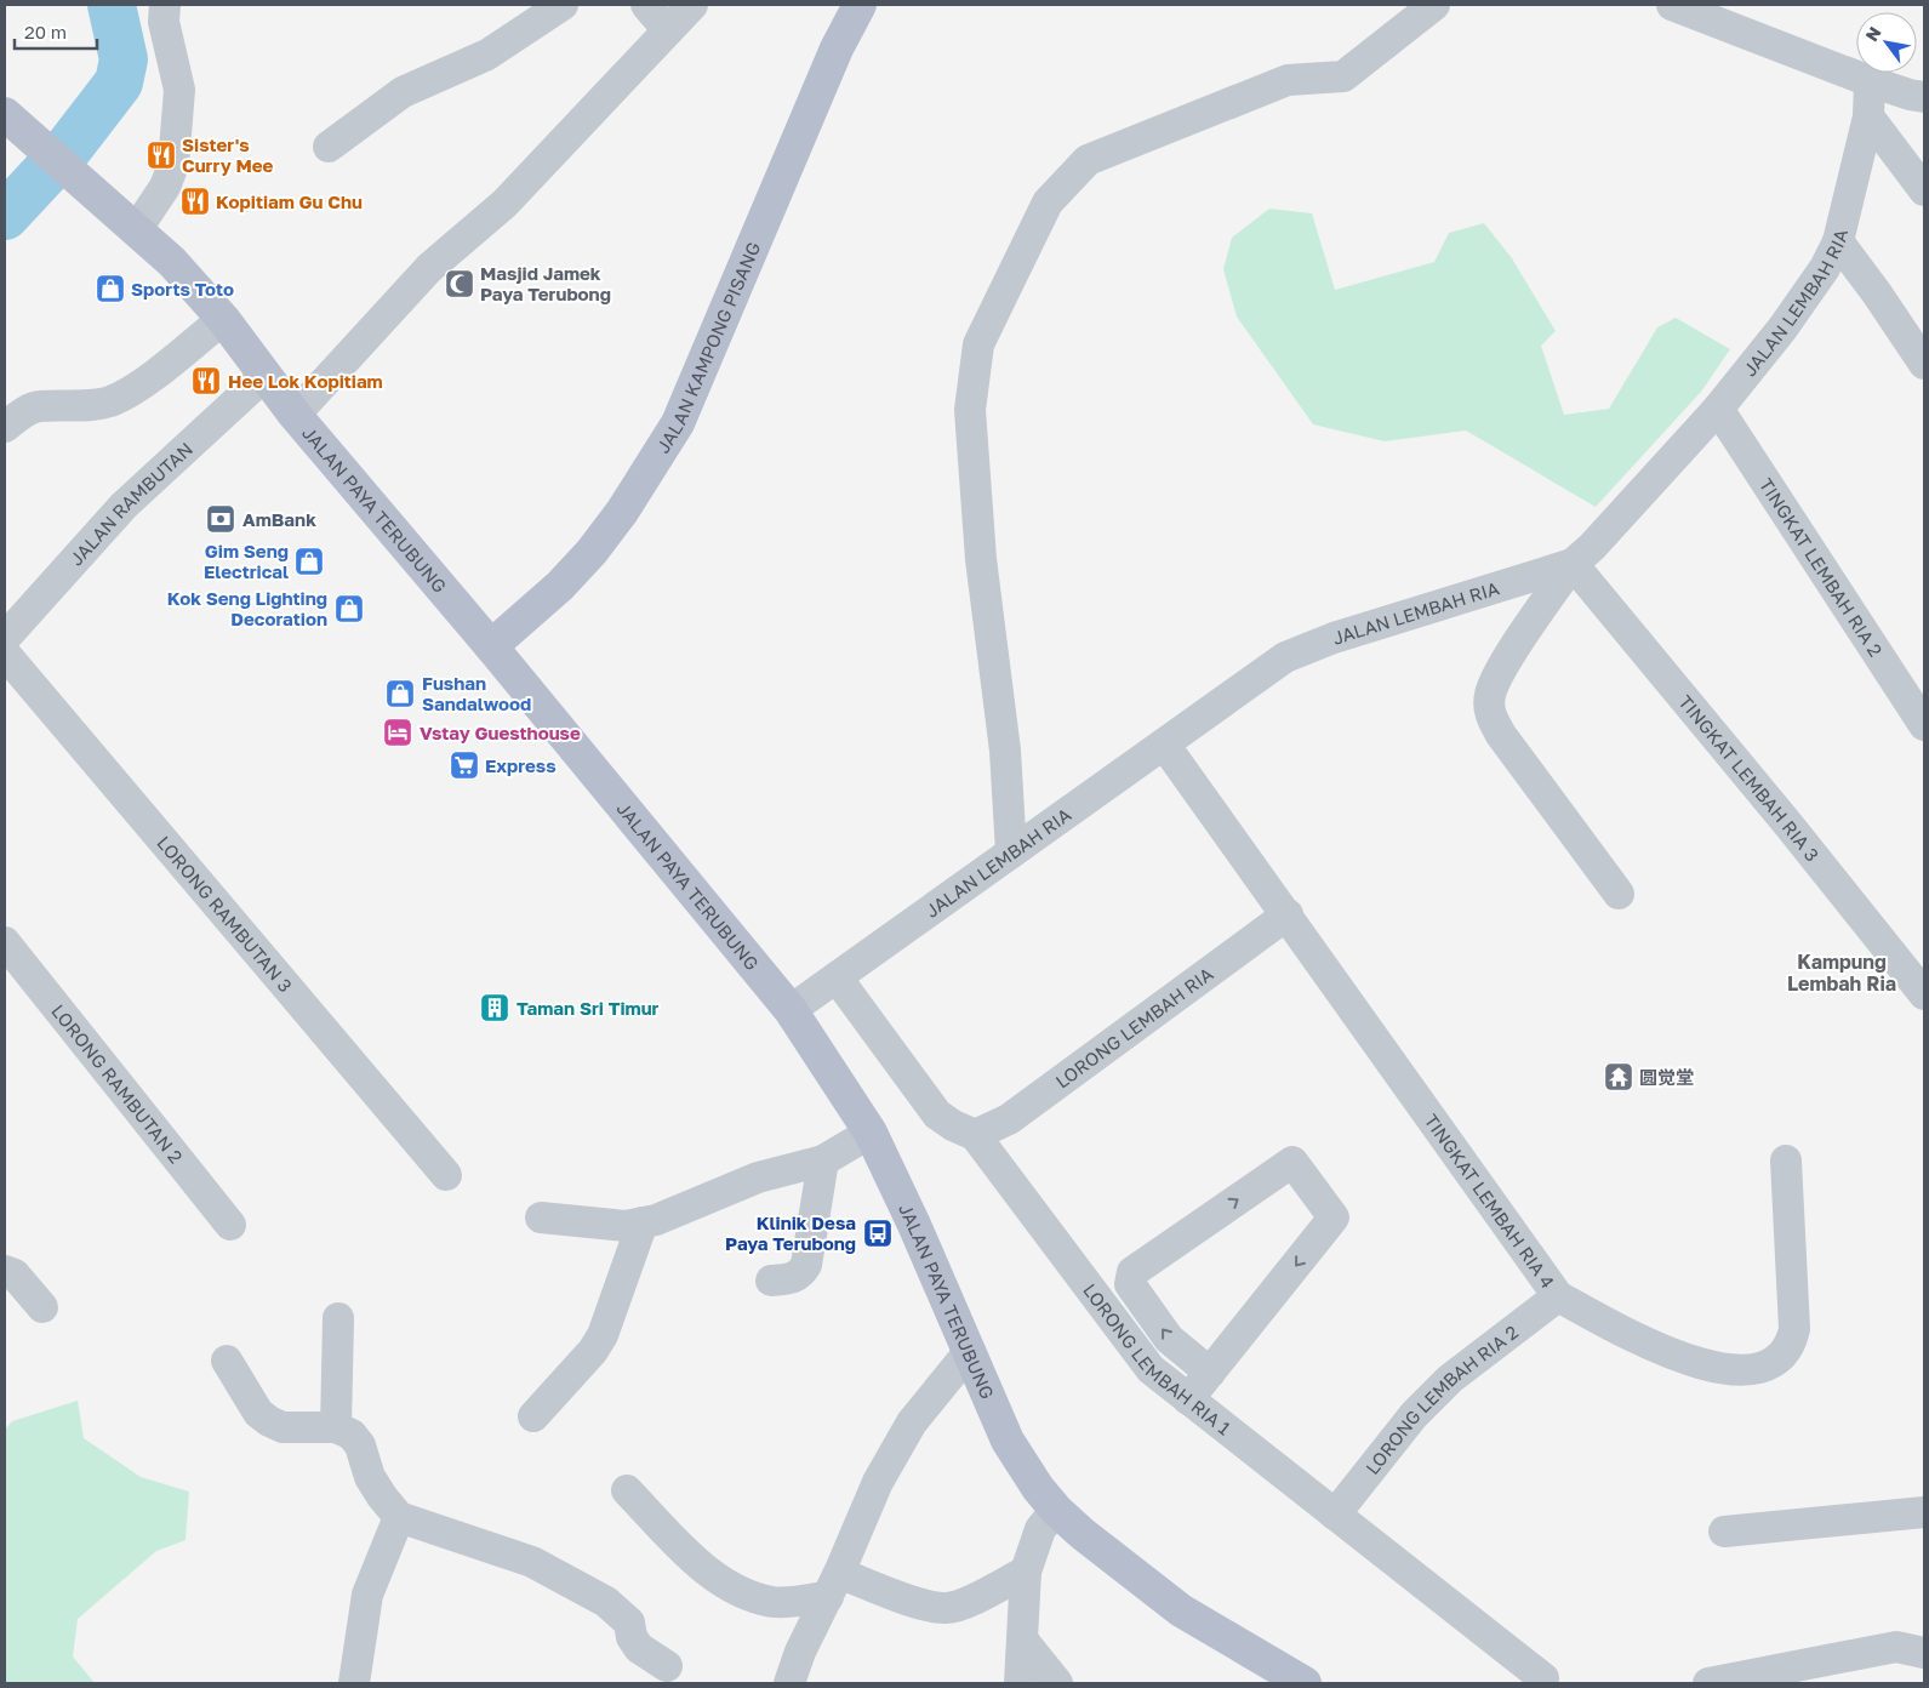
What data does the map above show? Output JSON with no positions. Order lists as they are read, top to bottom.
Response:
{
  "streets": {
    "main road": ["JALAN KAMPONG PISANG", "JALAN PAYA TERUBUNG"],
    "street": [
      "JALAN LEMBAH RIA",
      "JALAN RAMBUTAN",
      "TINGKAT LEMBAH RIA 2",
      "TINGKAT LEMBAH RIA 3",
      "LORONG RAMBUTAN 3",
      "LORONG LEMBAH RIA",
      "LORONG RAMBUTAN 2",
      "TINGKAT LEMBAH RIA 4",
      "LORONG LEMBAH RIA 1",
      "LORONG LEMBAH RIA 2"
    ]
  },
  "crossings": [
    ["JALAN LEMBAH RIA", "JALAN PAYA TERUBUNG"],
    ["JALAN LEMBAH RIA", "TINGKAT LEMBAH RIA 2"],
    ["JALAN LEMBAH RIA", "TINGKAT LEMBAH RIA 3"],
    ["JALAN LEMBAH RIA", "TINGKAT LEMBAH RIA 4"],
    ["JALAN LEMBAH RIA", "LORONG LEMBAH RIA 1"],
    ["JALAN KAMPONG PISANG", "JALAN PAYA TERUBUNG"],
    ["JALAN RAMBUTAN", "JALAN PAYA TERUBUNG"],
    ["LORONG LEMBAH RIA", "TINGKAT LEMBAH RIA 4"],
    ["LORONG LEMBAH RIA", "LORONG LEMBAH RIA 1"],
    ["TINGKAT LEMBAH RIA 4", "LORONG LEMBAH RIA 2"],
    ["LORONG LEMBAH RIA 1", "LORONG LEMBAH RIA 2"]
  ],
  "districts": ["Kampung Lembah Ria"],
  "places": {
    "restaurant": ["Sister's Curry Mee", "Kopitiam Gu Chu", "Hee Lok Kopitiam"],
    "mosque": ["Masjid Jamek Paya Terubong"],
    "shop": [
      "Sports Toto",
      "Gim Seng Electrical",
      "Kok Seng Lighting Decoration",
      "Fushan Sandalwood"
    ],
    "bank": ["AmBank"],
    "hotel": ["Vstay Guesthouse"],
    "supermarket": ["Express"],
    "building": ["Taman Sri Timur"],
    "temple": ["圆觉堂"],
    "bus stop": ["Klinik Desa Paya Terubong"]
  },
  "scale_bar": "20 m",
  "north": "top left"
}
